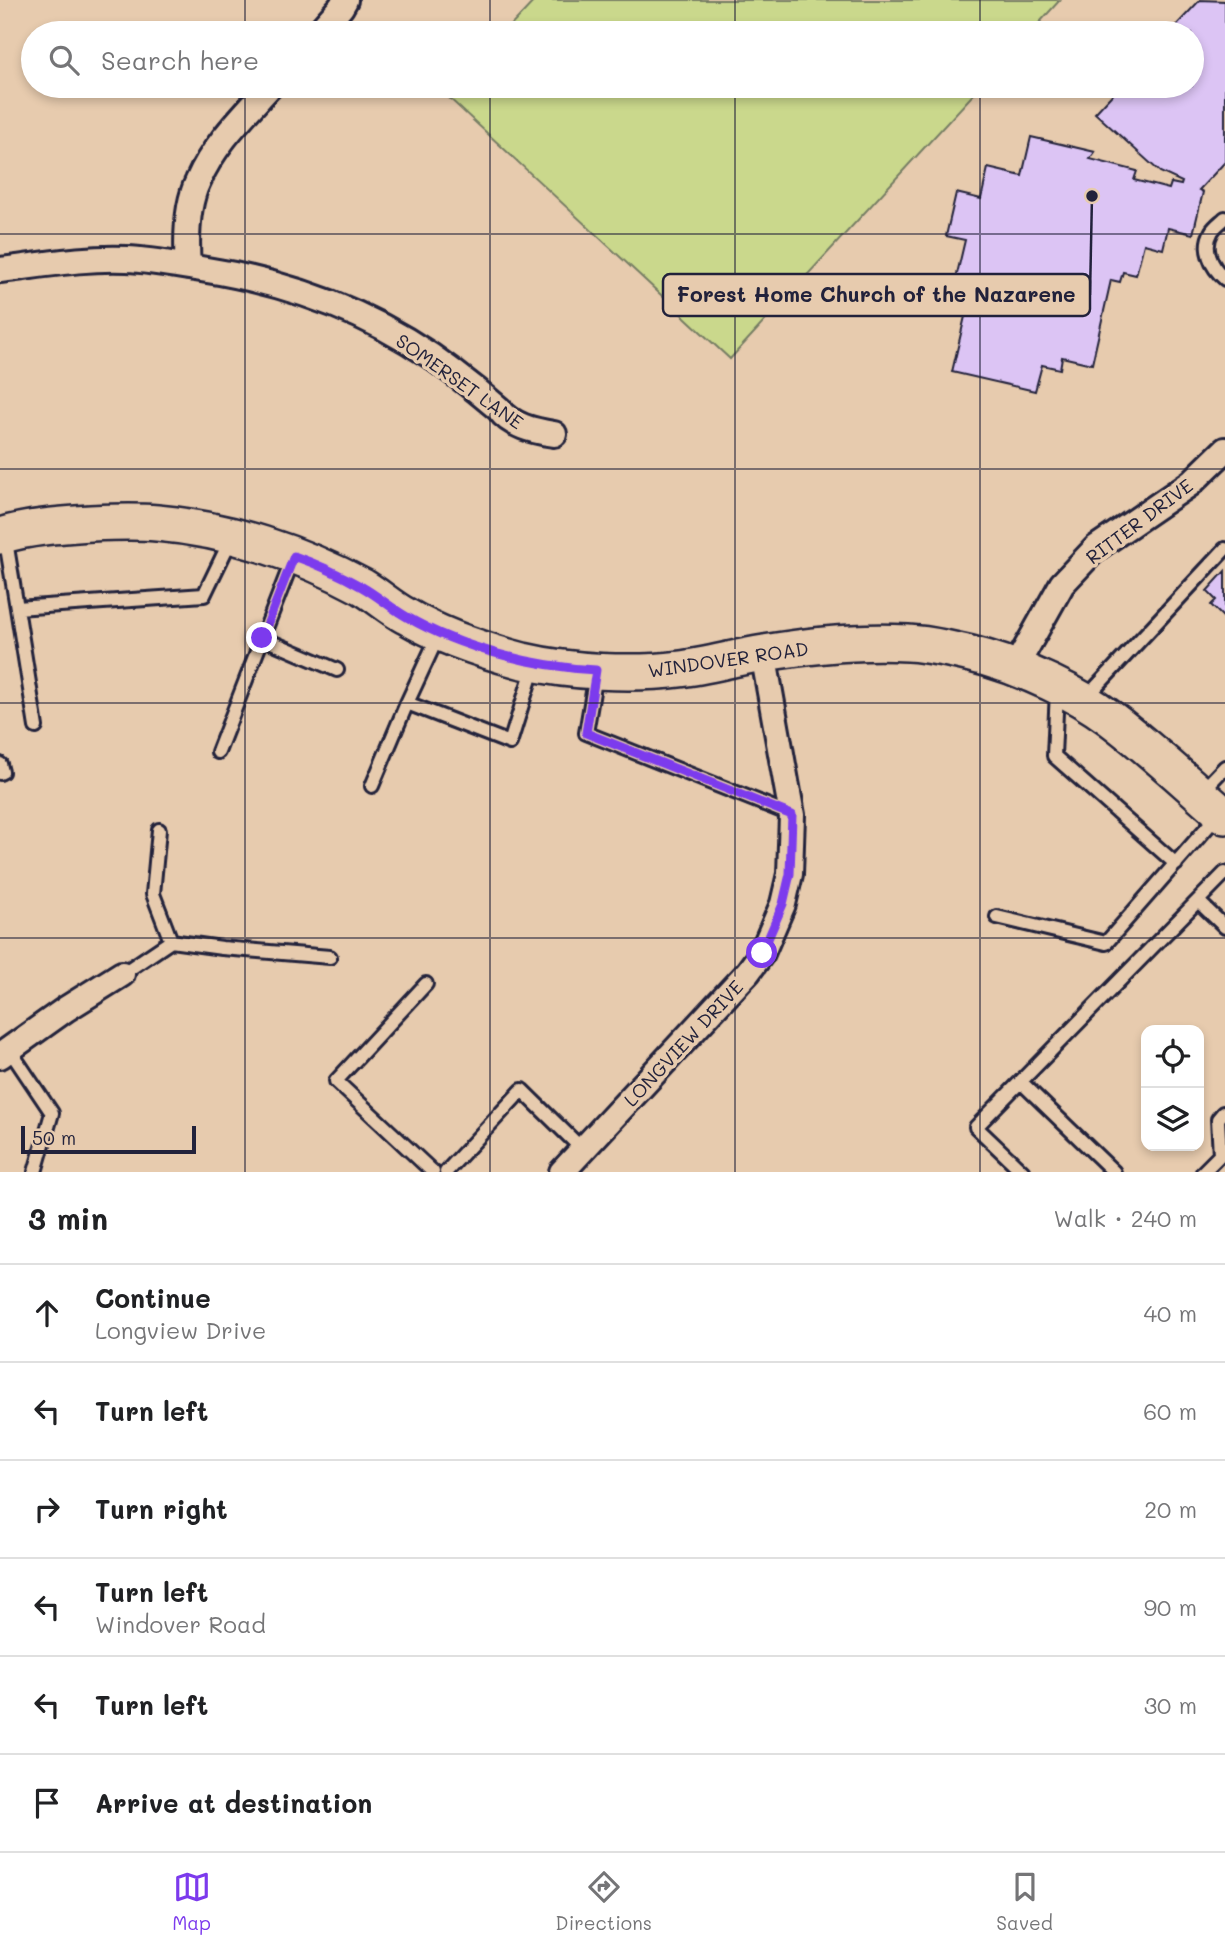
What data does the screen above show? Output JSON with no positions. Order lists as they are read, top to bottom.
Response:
{
  "streets": {
    "street": [
      "SOMERSET LANE",
      "RITTER DRIVE",
      "WINDOVER ROAD",
      "LONGVIEW DRIVE"
    ]
  },
  "crossings": [
    ["RITTER DRIVE", "WINDOVER ROAD"],
    ["WINDOVER ROAD", "LONGVIEW DRIVE"]
  ],
  "places": ["Forest Home Church of the Nazarene"],
  "scale_bar": "50 m",
  "page": {
    "search": "Search here",
    "scale": "50 m",
    "heading": ["3 min", "Walk · 240 m"],
    "list": [
      ["Continue", "Longview Drive", "40 m"],
      ["Turn left", "60 m"],
      ["Turn right", "20 m"],
      ["Turn left", "Windover Road", "90 m"],
      ["Turn left", "30 m"],
      "Arrive at destination"
    ],
    "nav": ["Map", "Directions", "Saved"]
  }
}
